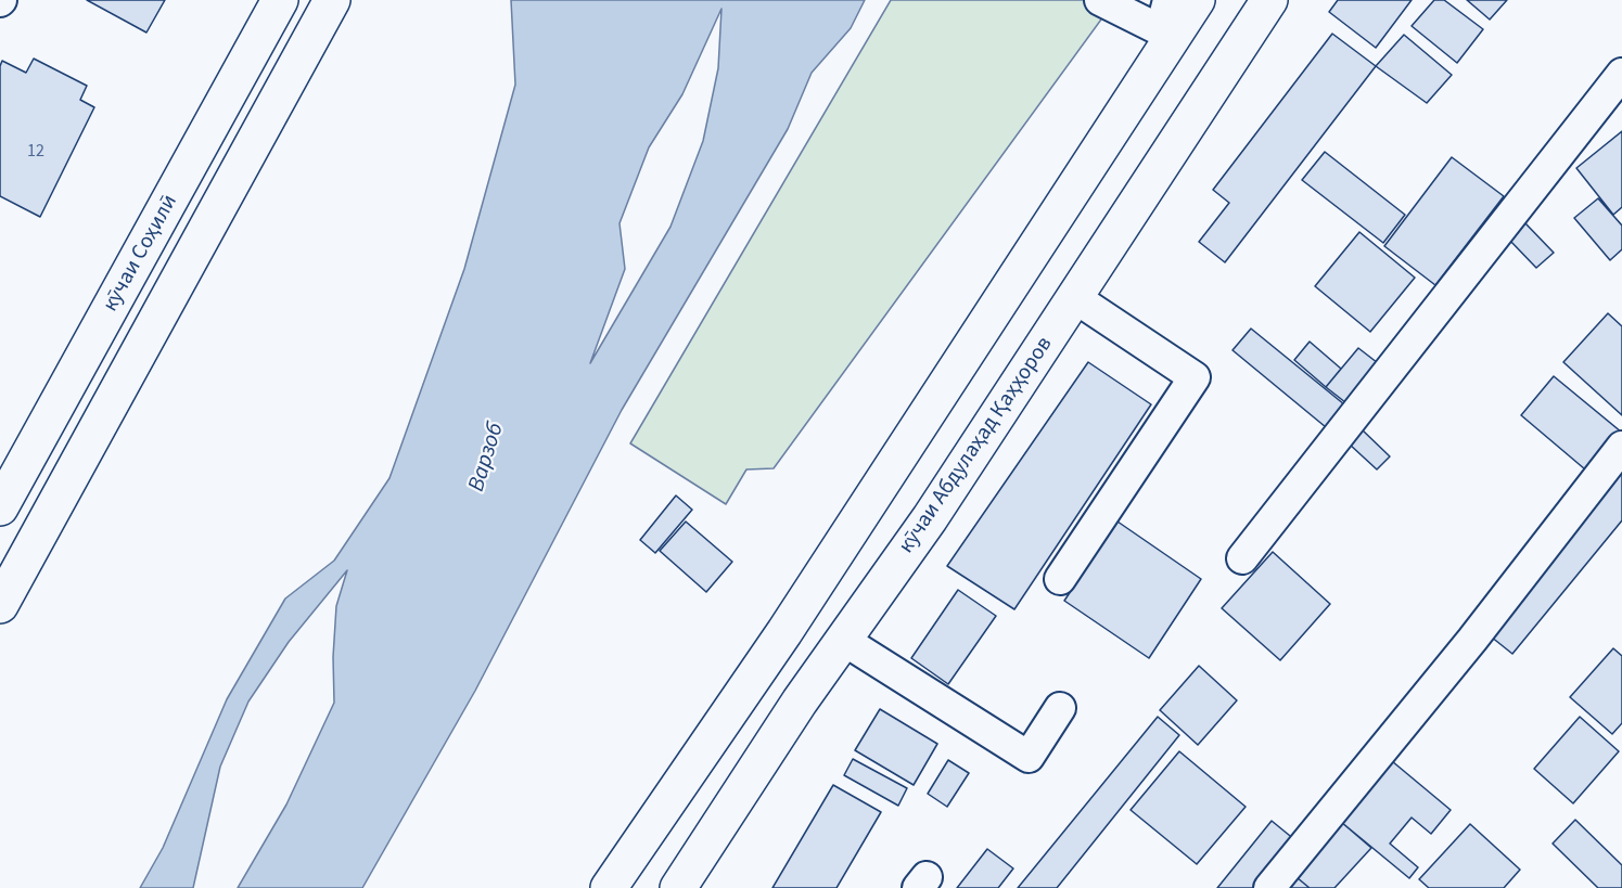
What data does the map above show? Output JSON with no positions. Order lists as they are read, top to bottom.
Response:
{
  "streets": {
    "main road": ["кӯчаи Соҳилӣ", "кӯчаи Абдулаҳад Қаҳҳоров"]
  },
  "water": ["Варзоб"],
  "house_numbers": ["12"]
}
